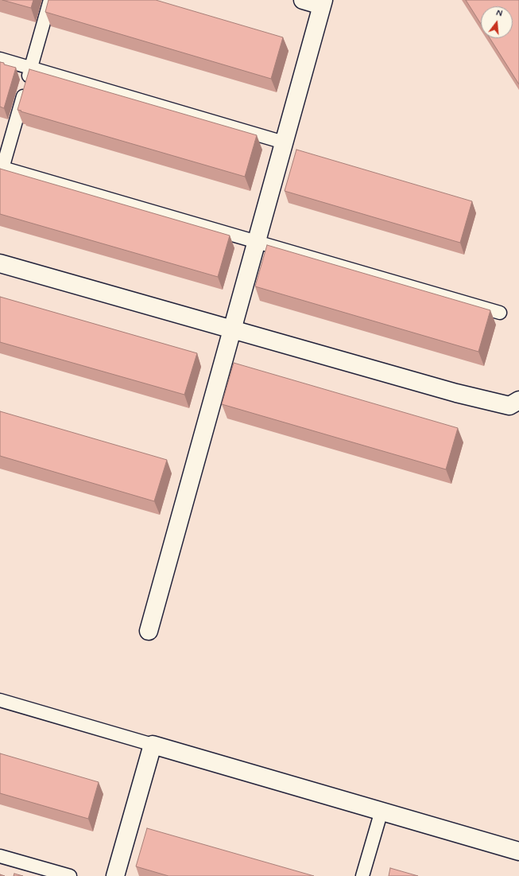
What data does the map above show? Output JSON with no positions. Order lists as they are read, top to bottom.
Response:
{
  "north": "top"
}
